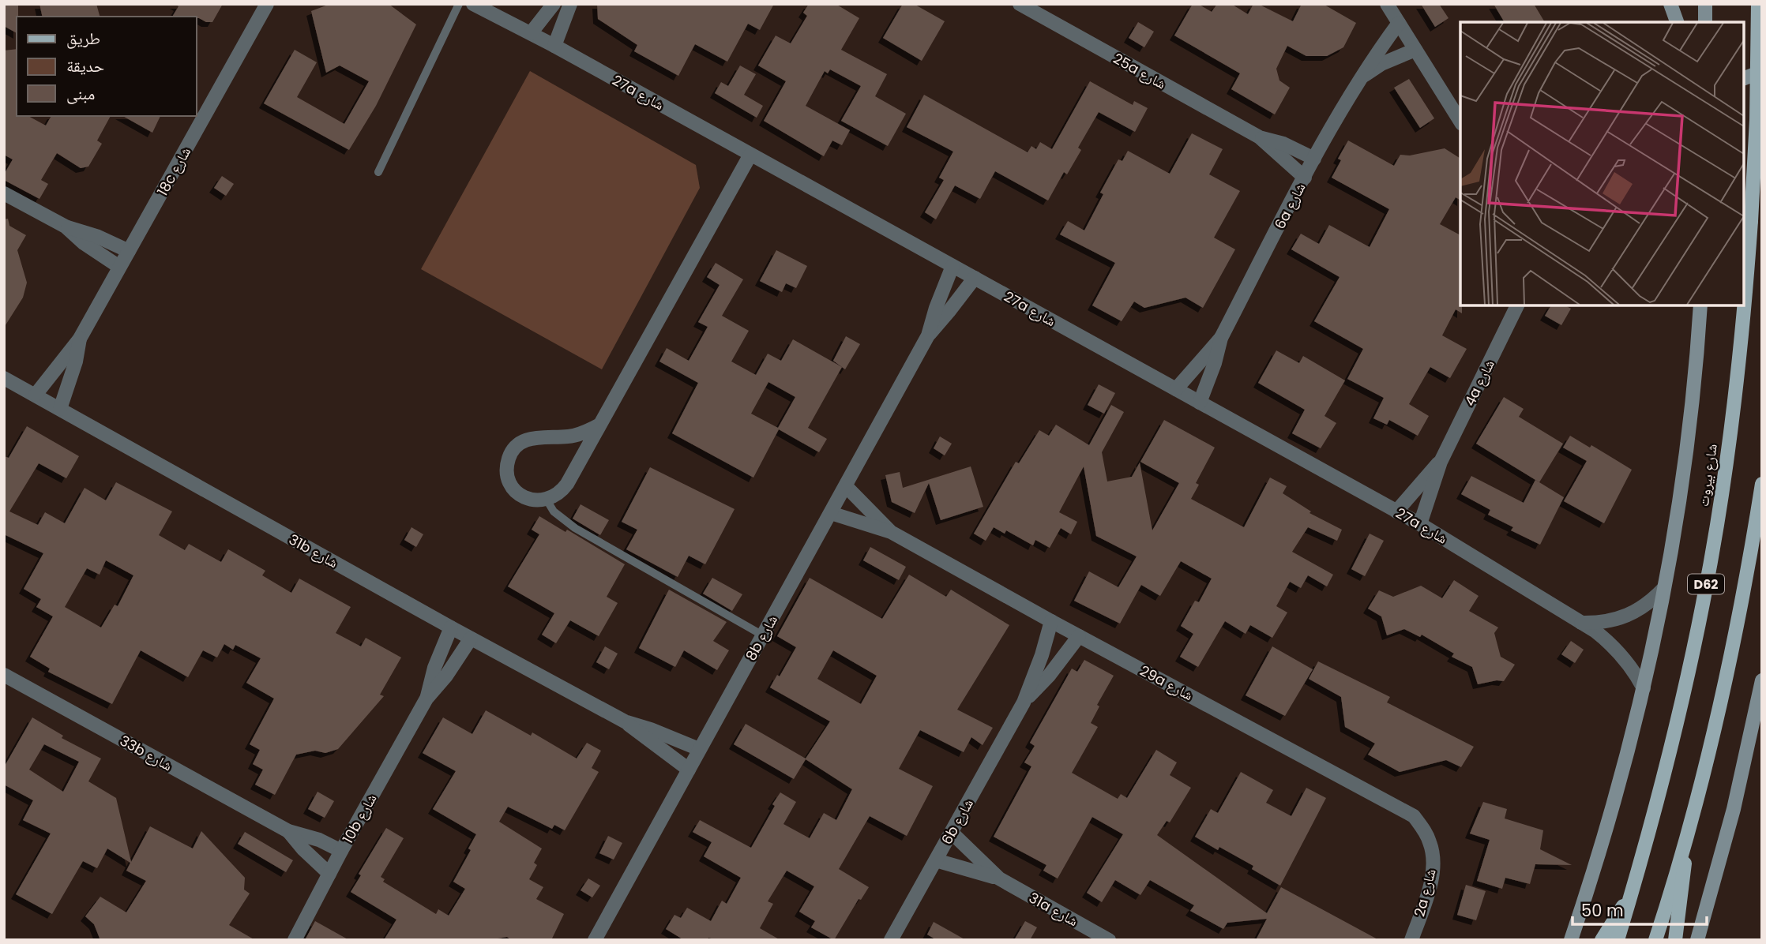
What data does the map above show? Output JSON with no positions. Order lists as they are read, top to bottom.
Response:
{
  "streets": {
    "main road": ["شارع بيروت", "D62"],
    "street": [
      "25a شارع",
      "27a شارع",
      "18c شارع",
      "6a شارع",
      "4a شارع",
      "31b شارع",
      "8b شارع",
      "29a شارع",
      "33b شارع",
      "10b شارع",
      "6b شارع",
      "2a شارع",
      "31a شارع"
    ]
  },
  "crossings": [
    ["25a شارع", "6a شارع"],
    ["27a شارع", "6a شارع"],
    ["27a شارع", "4a شارع"],
    ["27a شارع", "شارع بيروت"],
    ["27a شارع", "8b شارع"],
    ["18c شارع", "31b شارع"],
    ["31b شارع", "8b شارع"],
    ["31b شارع", "10b شارع"],
    ["8b شارع", "29a شارع"],
    ["29a شارع", "6b شارع"],
    ["29a شارع", "2a شارع"],
    ["33b شارع", "10b شارع"],
    ["6b شارع", "31a شارع"]
  ],
  "legend": ["طريق", "حديقة", "مبنى"],
  "scale_bar": "50 m"
}
